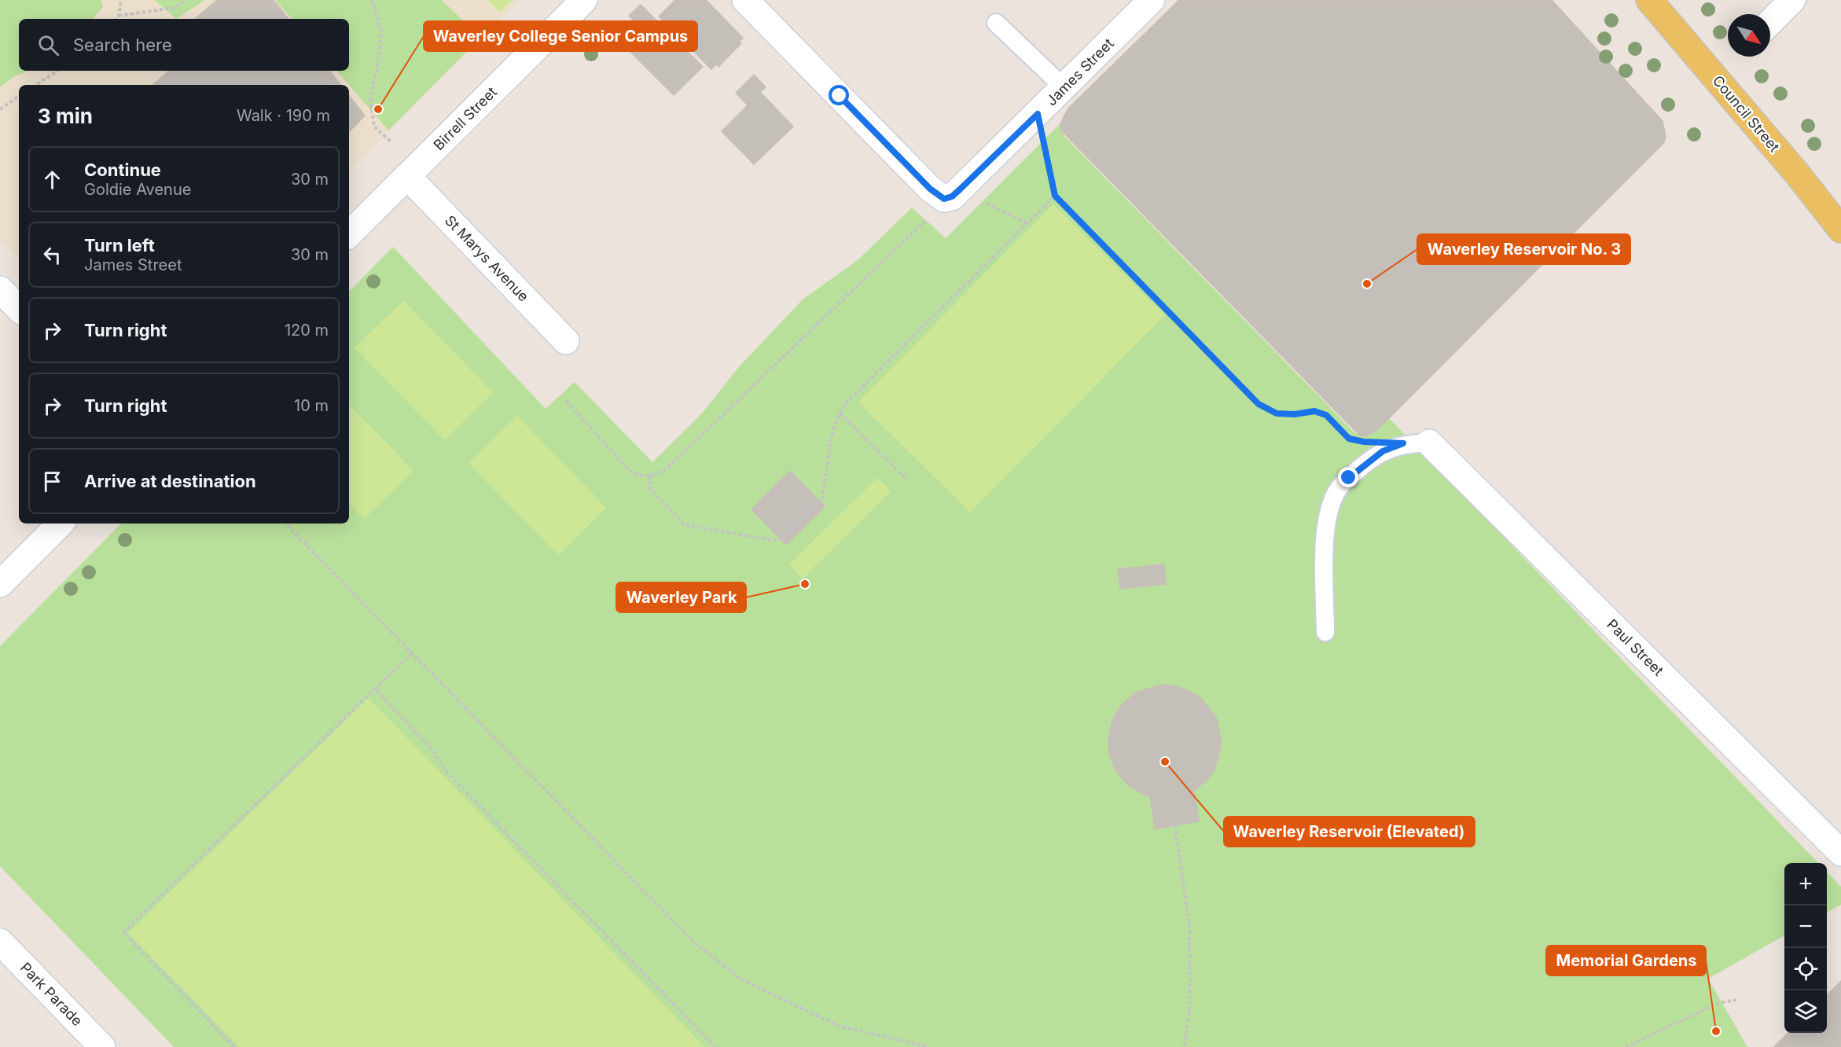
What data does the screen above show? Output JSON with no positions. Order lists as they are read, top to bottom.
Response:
{
  "streets": {
    "main road": ["Council Street"],
    "street": [
      "James Street",
      "Birrell Street",
      "St Marys Avenue",
      "Paul Street",
      "Park Parade"
    ]
  },
  "crossings": [
    ["Birrell Street", "St Marys Avenue"]
  ],
  "places": [
    "Waverley College Senior Campus",
    "Waverley Reservoir No. 3",
    "Waverley Park",
    "Waverley Reservoir (Elevated)",
    "Memorial Gardens"
  ],
  "north": "bottom right",
  "page": {
    "search": "Search here",
    "heading": ["3 min", "Walk · 190 m"],
    "list": [
      ["Continue", "Goldie Avenue", "30 m"],
      ["Turn left", "James Street", "30 m"],
      ["Turn right", "120 m"],
      ["Turn right", "10 m"],
      "Arrive at destination"
    ],
    "map_buttons": ["+", "−"]
  }
}
